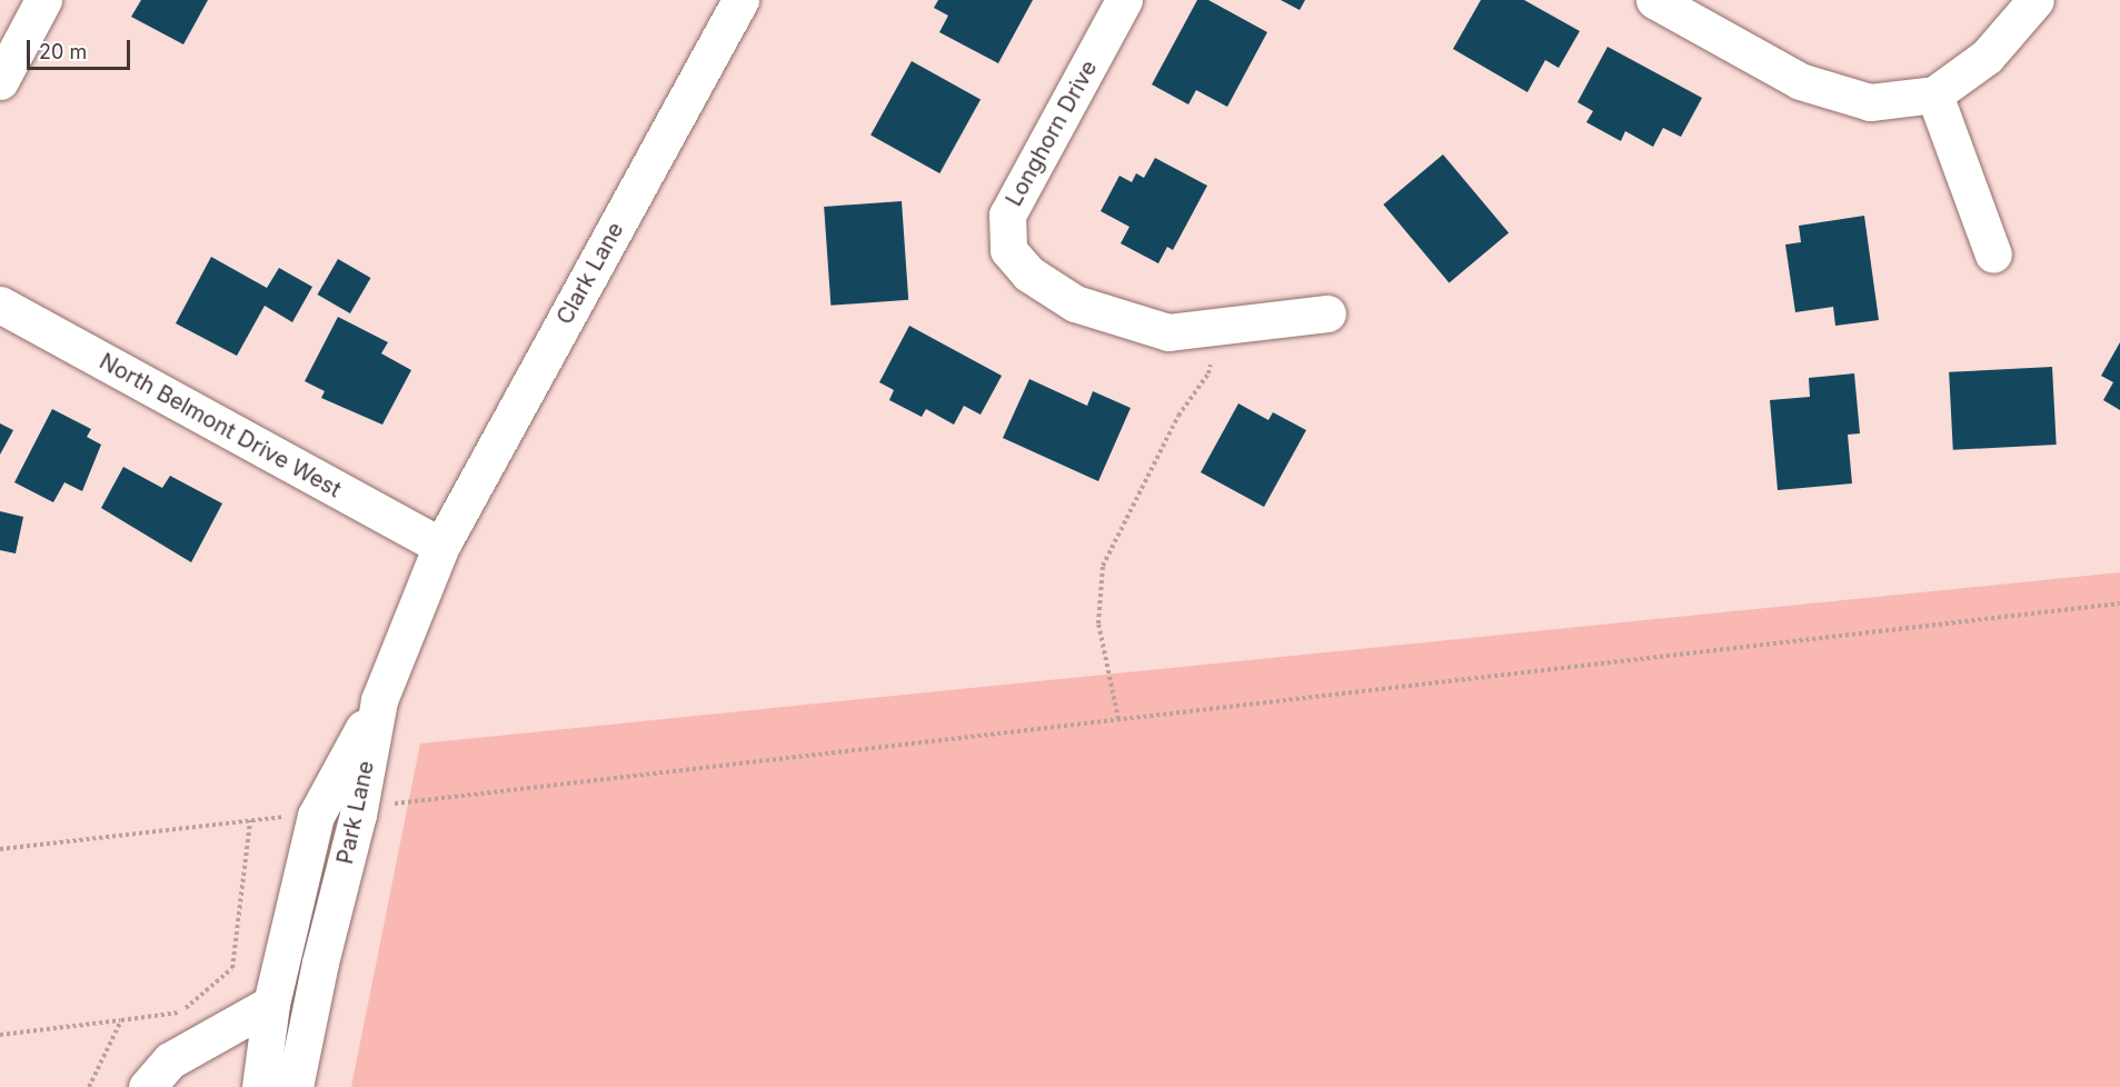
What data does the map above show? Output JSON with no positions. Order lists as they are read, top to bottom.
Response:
{
  "streets": {
    "street": [
      "Longhorn Drive",
      "Clark Lane",
      "North Belmont Drive West",
      "Park Lane"
    ]
  },
  "crossings": [
    ["Clark Lane", "North Belmont Drive West"],
    ["Clark Lane", "Park Lane"],
    ["North Belmont Drive West", "Park Lane"]
  ],
  "scale_bar": "20 m"
}
